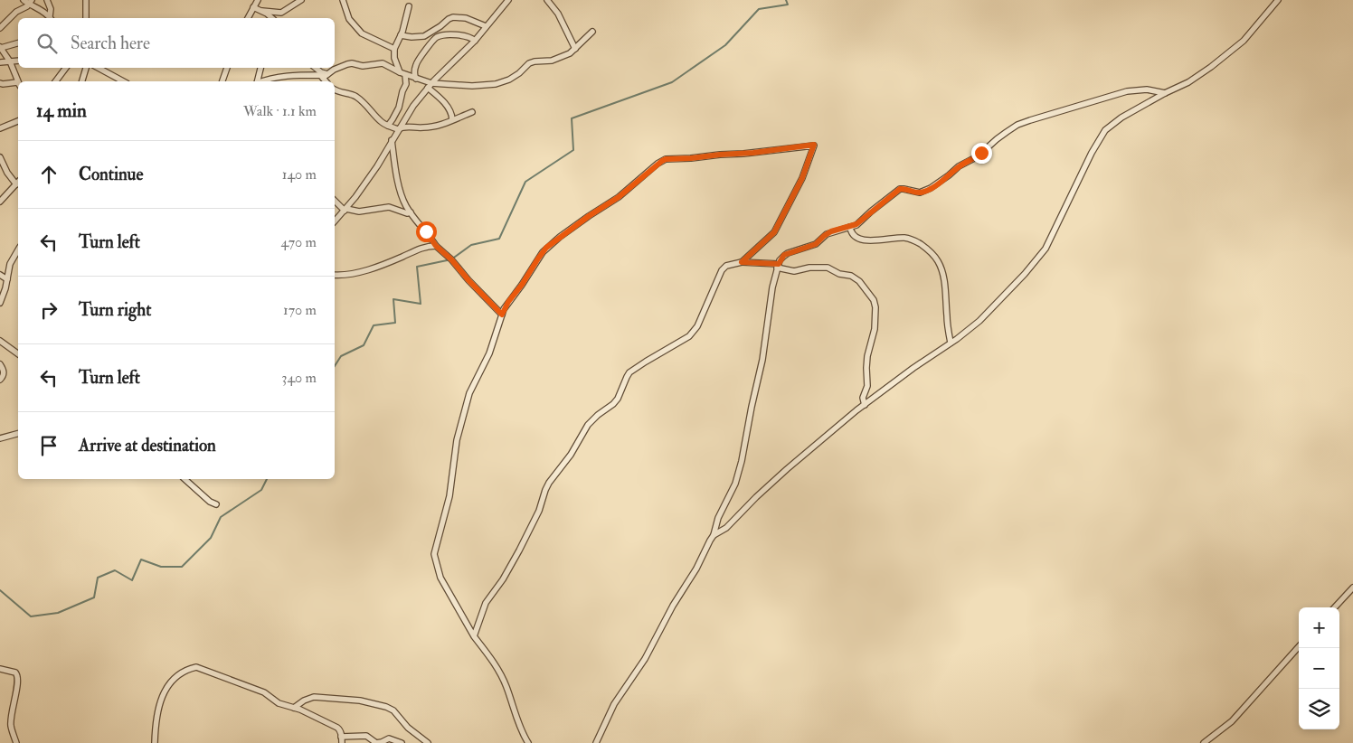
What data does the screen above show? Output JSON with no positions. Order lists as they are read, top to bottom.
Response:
{
  "page": {
    "search": "Search here",
    "heading": ["14 min", "Walk · 1.1 km"],
    "list": [
      ["Continue", "140 m"],
      ["Turn left", "470 m"],
      ["Turn right", "170 m"],
      ["Turn left", "340 m"],
      "Arrive at destination"
    ],
    "map_buttons": ["+", "−"]
  }
}
